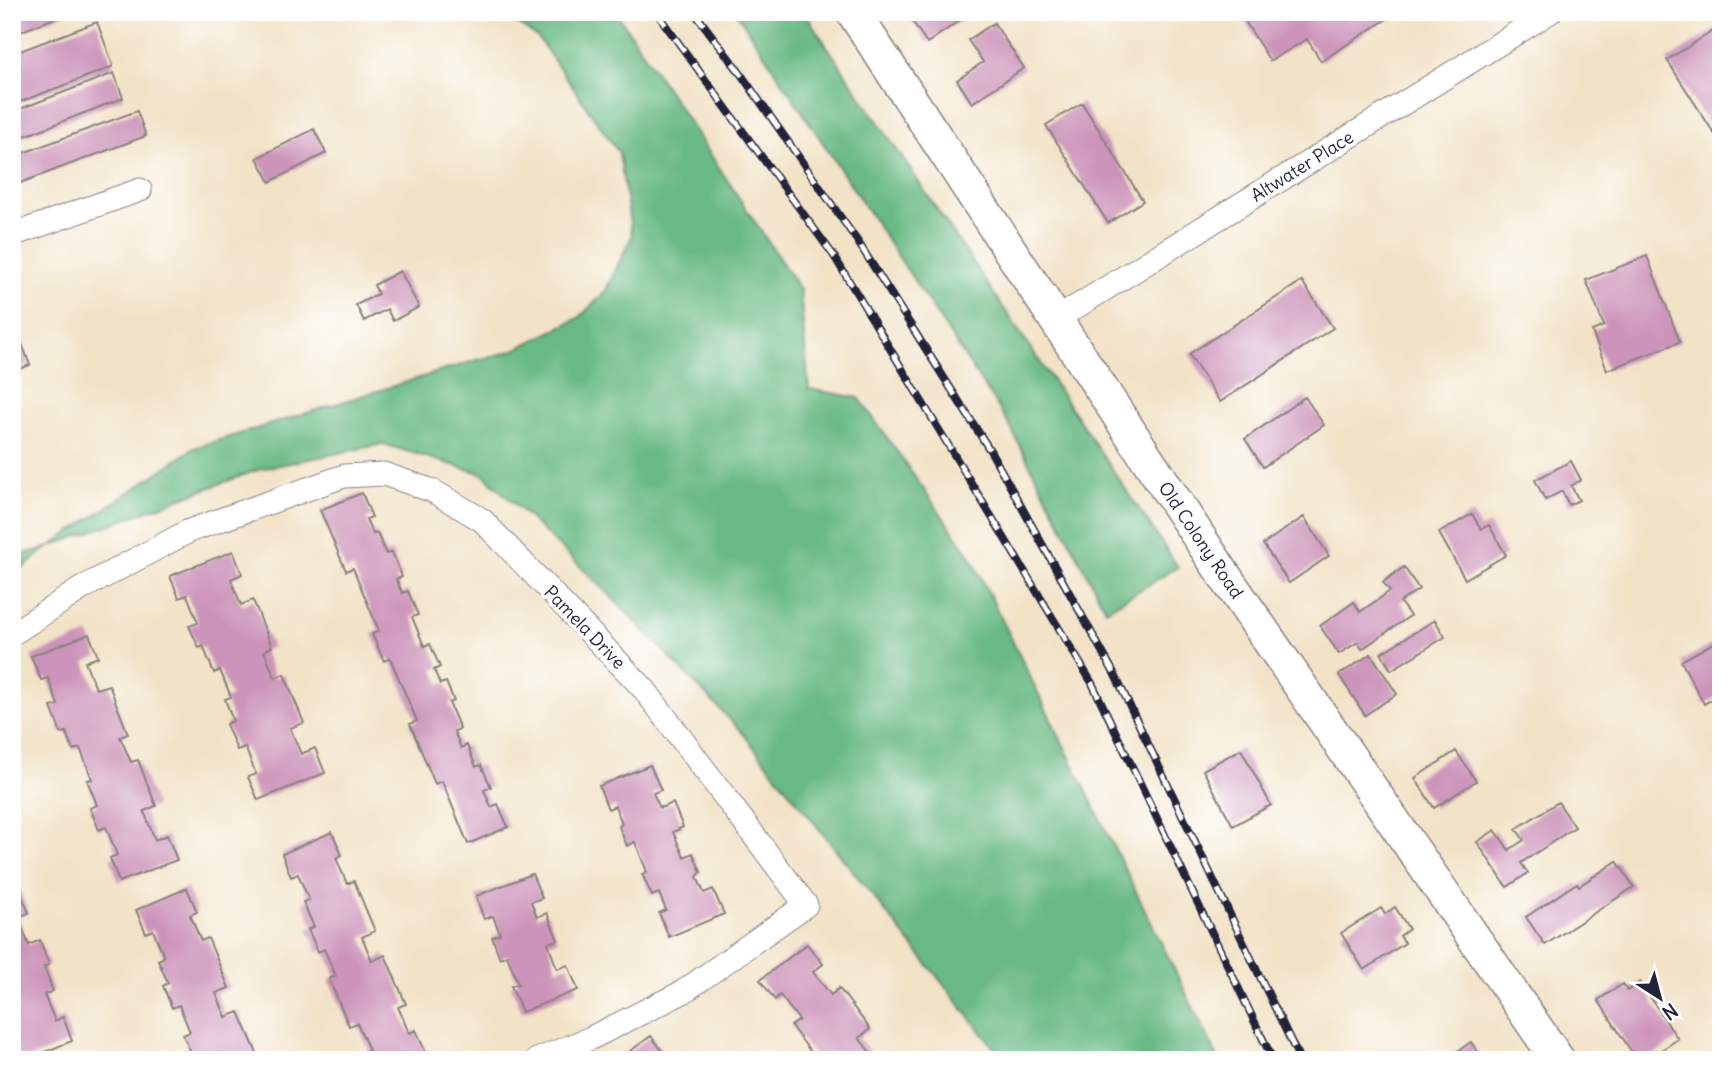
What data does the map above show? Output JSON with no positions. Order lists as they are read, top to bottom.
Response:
{
  "streets": {
    "main road": ["Old Colony Road"],
    "street": ["Altwater Place", "Pamela Drive"]
  },
  "crossings": [
    ["Altwater Place", "Old Colony Road"]
  ],
  "north": "bottom right"
}
